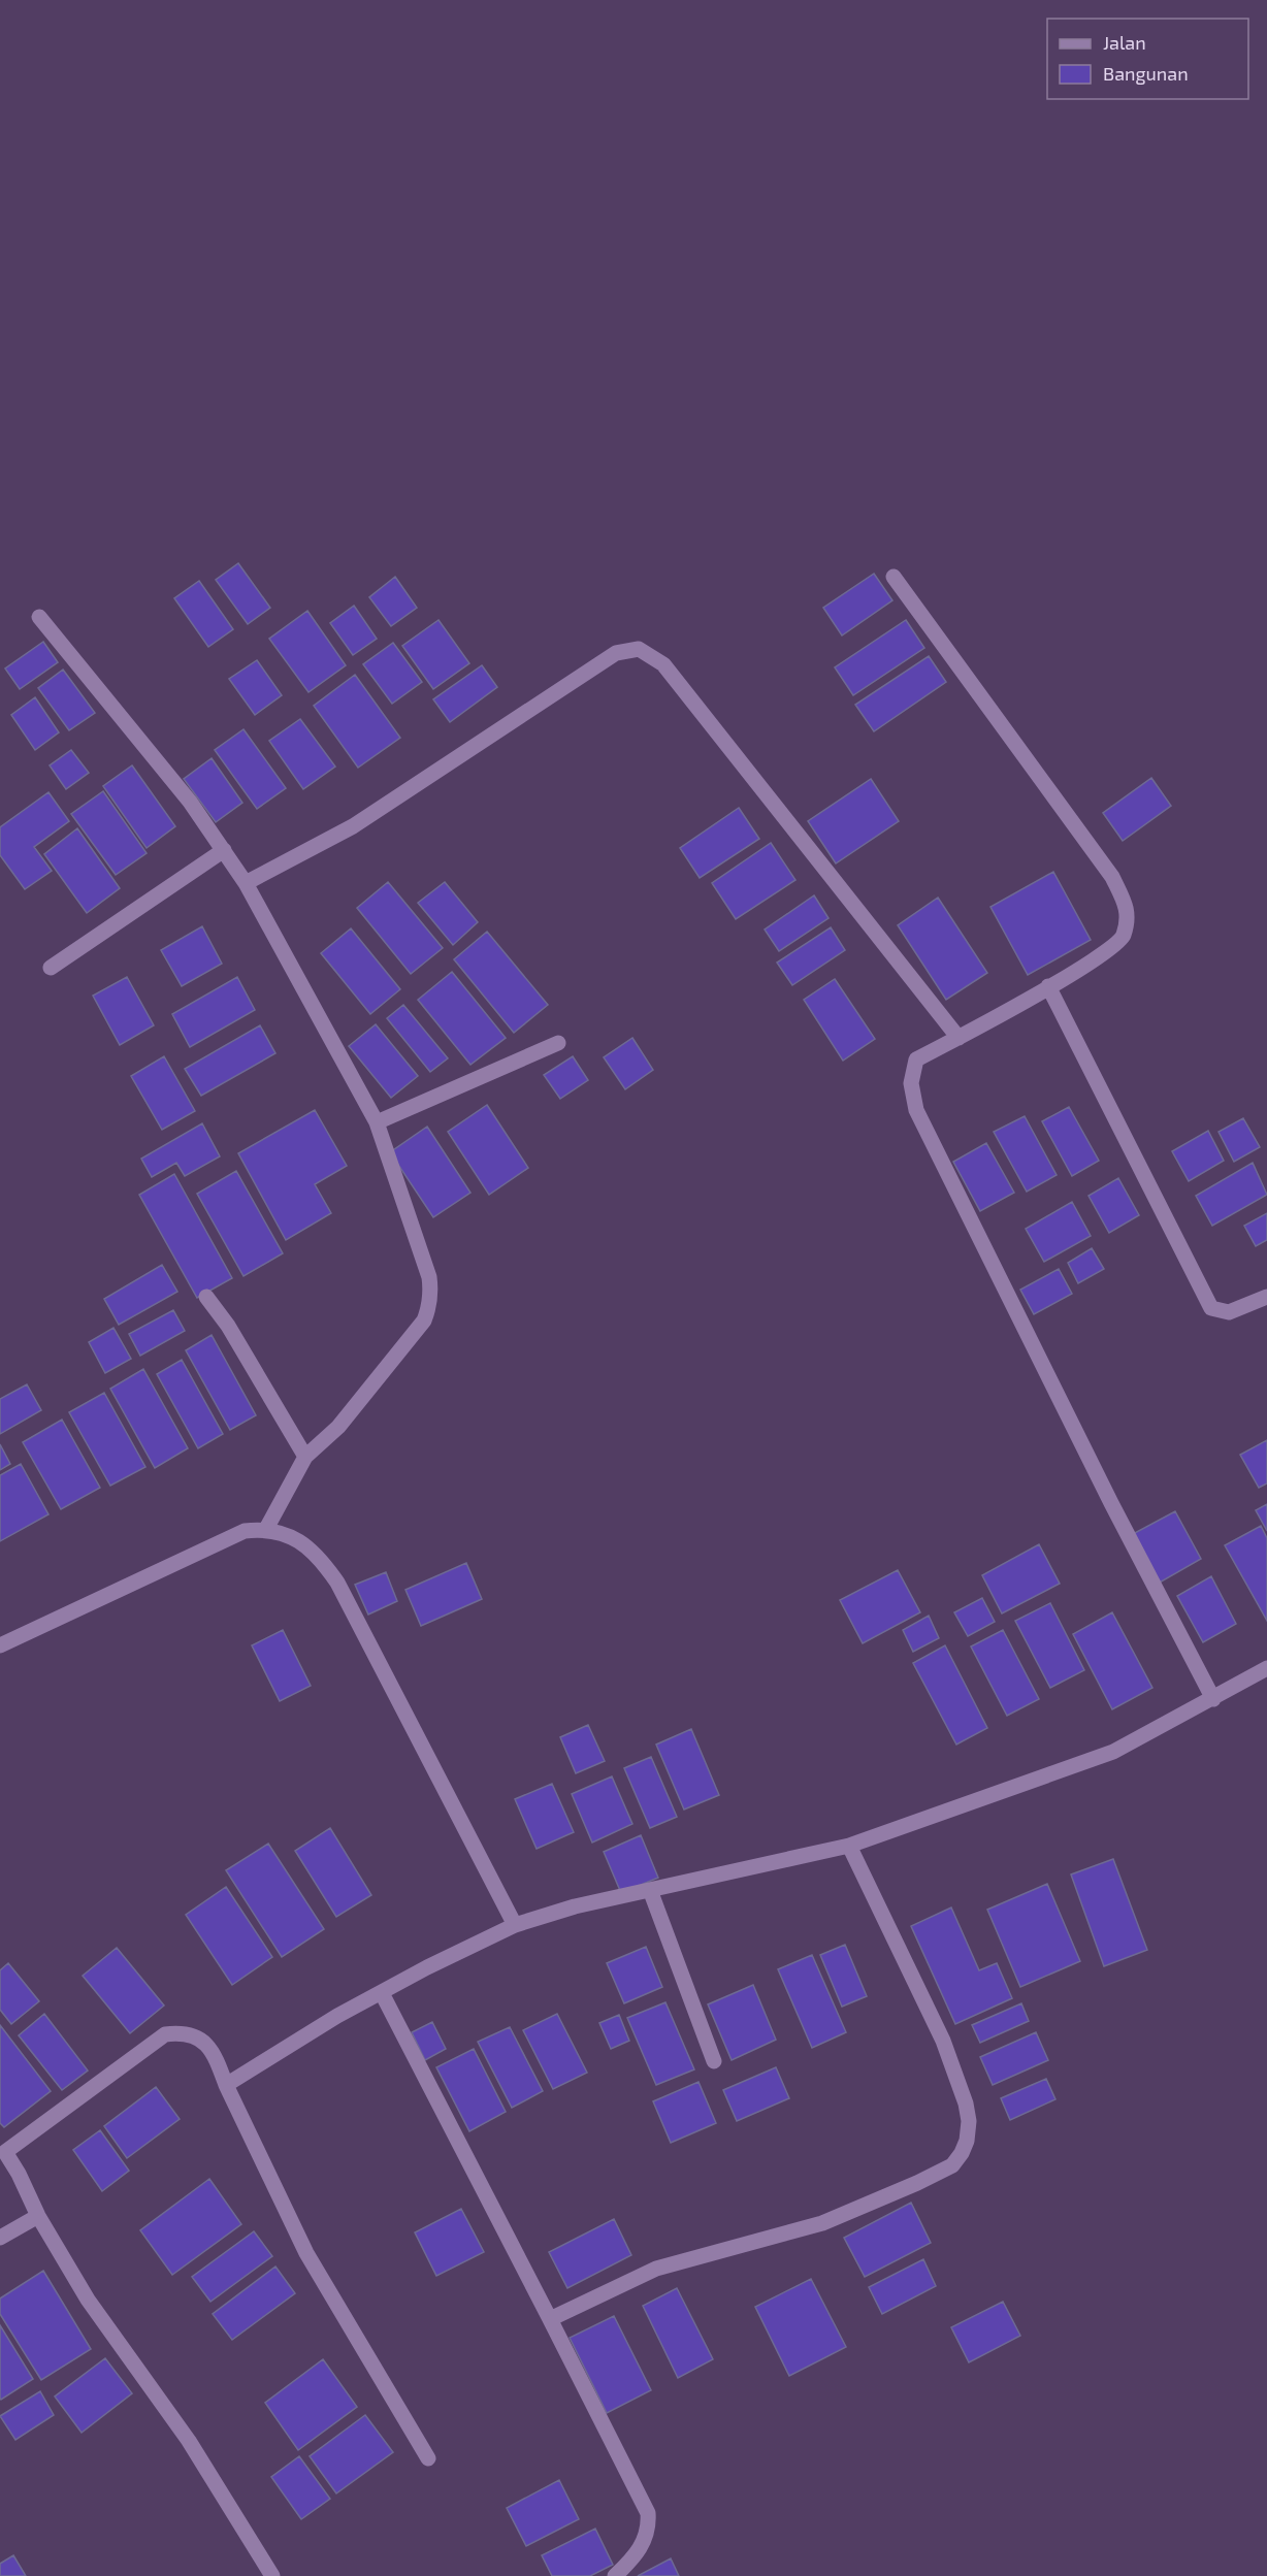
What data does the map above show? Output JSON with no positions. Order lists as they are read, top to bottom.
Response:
{
  "legend": ["Jalan", "Bangunan"]
}
